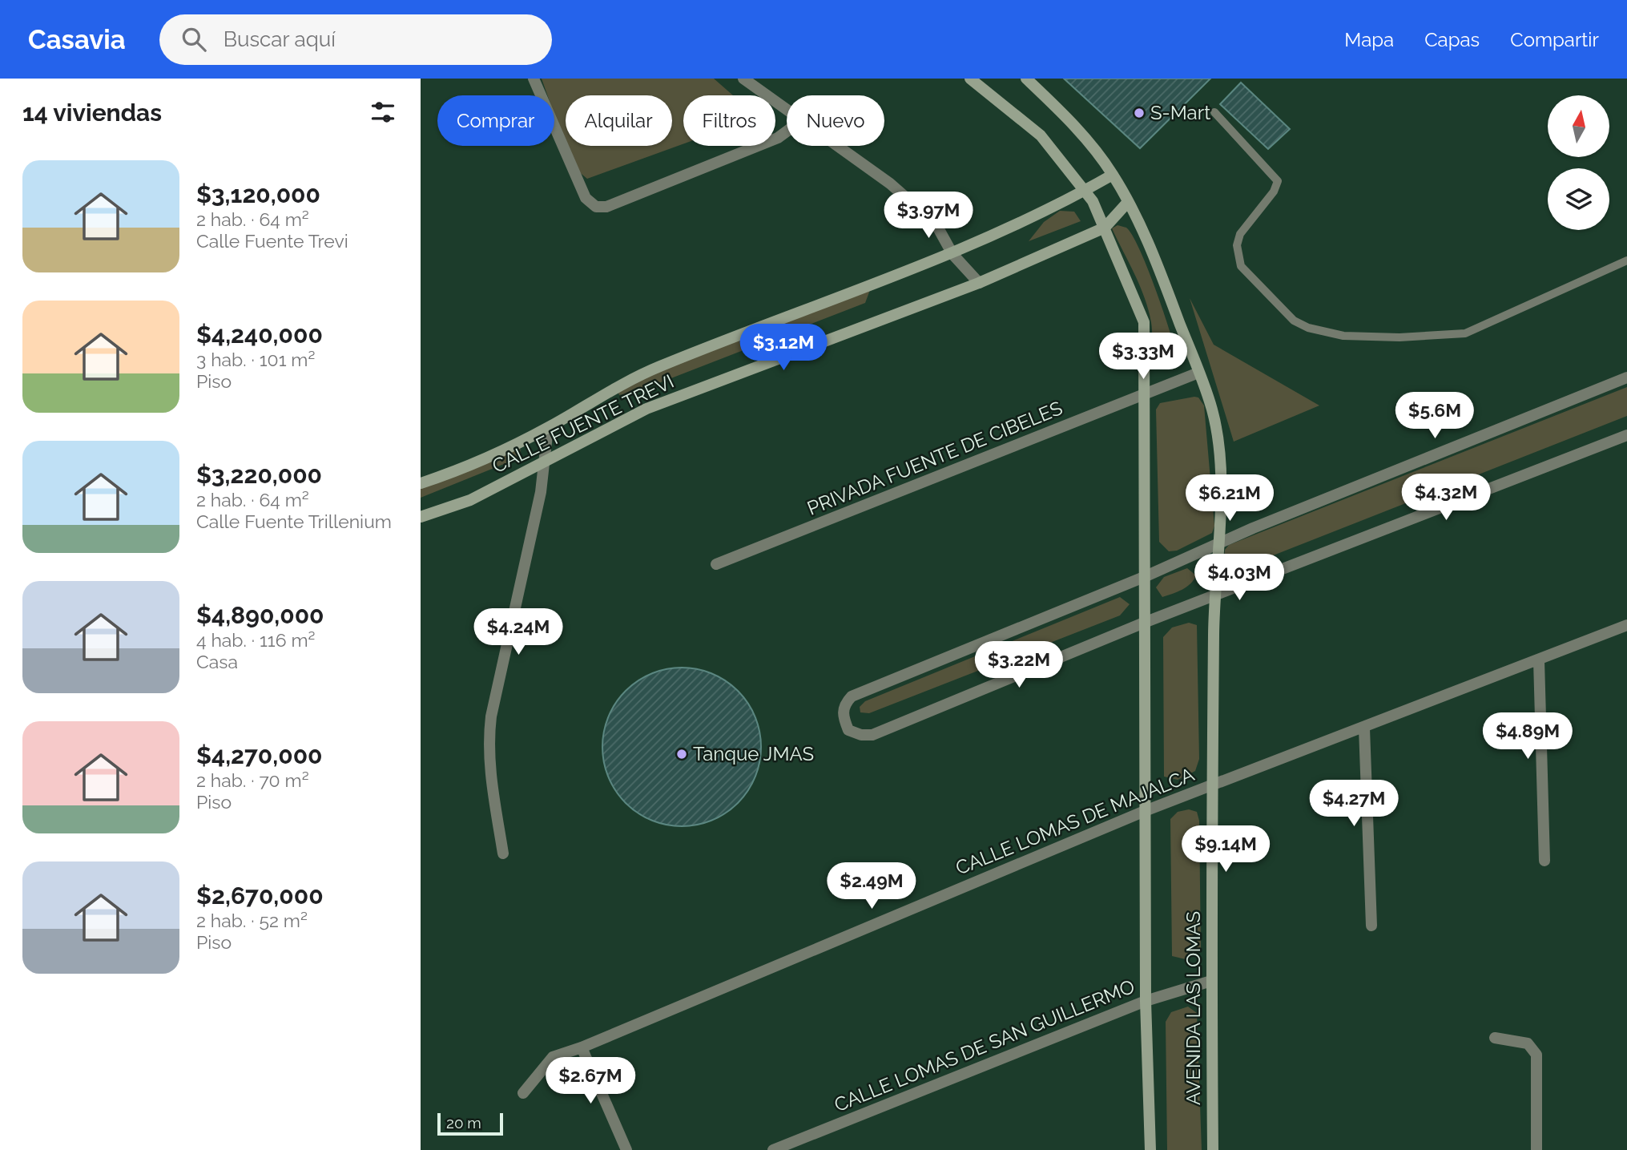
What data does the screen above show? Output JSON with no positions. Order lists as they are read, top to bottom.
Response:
{
  "streets": {
    "main road": ["CALLE FUENTE TREVI", "AVENIDA LAS LOMAS"],
    "street": ["PRIVADA FUENTE DE CIBELES", "CALLE LOMAS DE MAJALCA", "CALLE LOMAS DE SAN GUILLERMO"]
  },
  "crossings": [
    ["CALLE FUENTE TREVI", "AVENIDA LAS LOMAS"],
    ["PRIVADA FUENTE DE CIBELES", "AVENIDA LAS LOMAS"],
    ["CALLE LOMAS DE MAJALCA", "AVENIDA LAS LOMAS"],
    ["AVENIDA LAS LOMAS", "CALLE LOMAS DE SAN GUILLERMO"]
  ],
  "places": ["S-Mart", "Tanque JMAS"],
  "scale_bar": "20 m",
  "north": "top",
  "page": {
    "header": "Casavia",
    "search": "Buscar aquí",
    "nav": ["Mapa", "Capas", "Compartir"],
    "heading": "14 viviendas",
    "chip": [
      "Comprar",
      "Alquilar",
      "Filtros",
      "Nuevo"
    ],
    "list": [
      {
        "name": "$3,120,000",
        "note": "2 hab. · 64 m² · Calle Fuente Trevi"
      },
      {
        "name": "$4,240,000",
        "note": "3 hab. · 101 m² · Piso"
      },
      {
        "name": "$3,220,000",
        "note": "2 hab. · 64 m² · Calle Fuente Trillenium"
      },
      {
        "name": "$4,890,000",
        "note": "4 hab. · 116 m² · Casa"
      },
      {
        "name": "$4,270,000",
        "note": "2 hab. · 70 m² · Piso"
      },
      {
        "name": "$2,670,000",
        "note": "2 hab. · 52 m² · Piso"
      }
    ],
    "price": [
      "$3.97M",
      "$3.12M",
      "$3.33M",
      "$5.6M",
      "$4.32M",
      "$6.21M",
      "$4.03M",
      "$4.24M",
      "$3.22M",
      "$4.89M",
      "$4.27M",
      "$9.14M",
      "$2.49M",
      "$2.67M"
    ],
    "scale": "20 m"
  }
}
